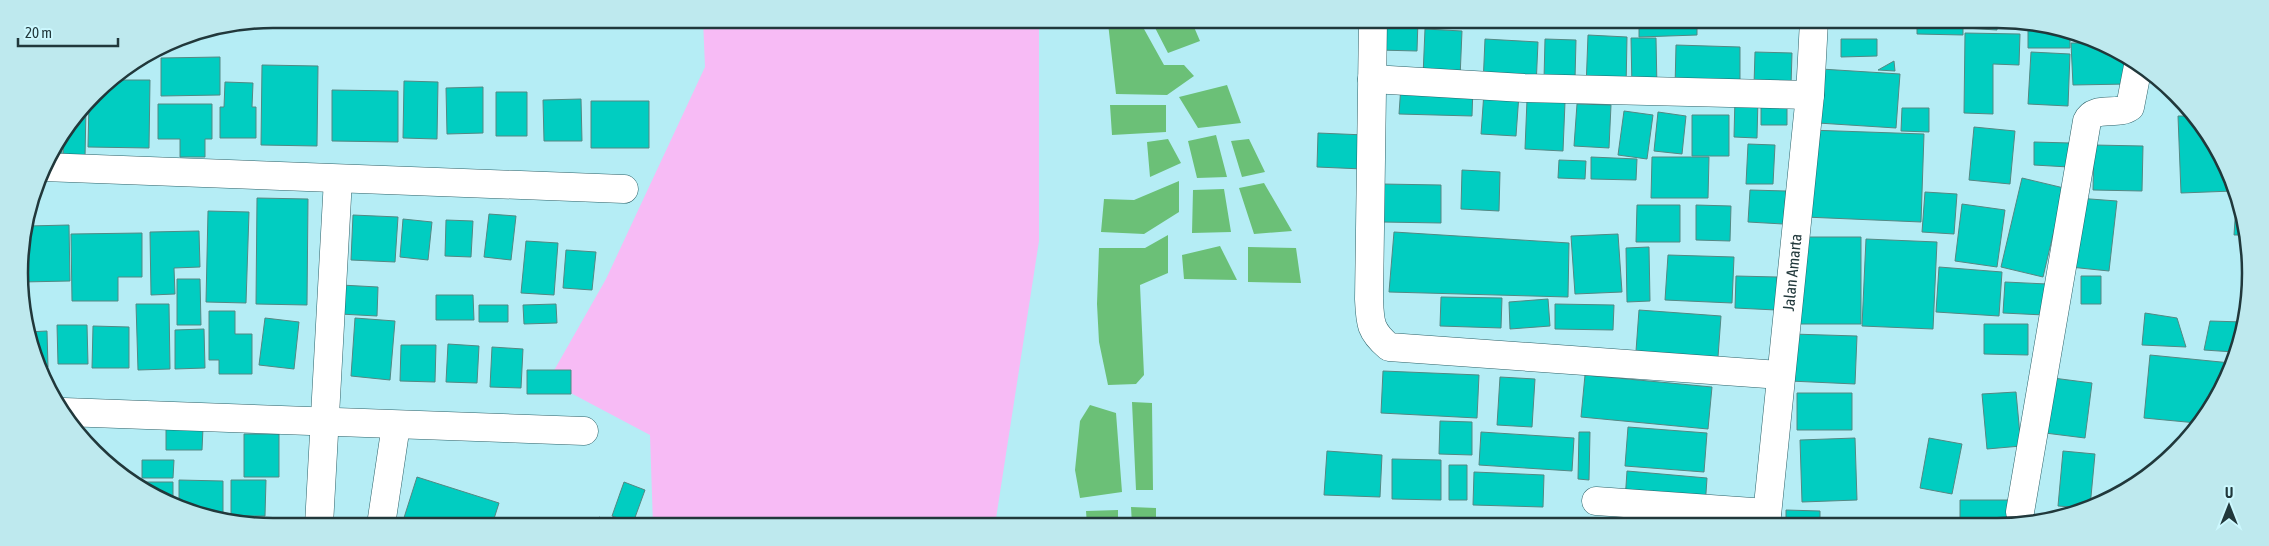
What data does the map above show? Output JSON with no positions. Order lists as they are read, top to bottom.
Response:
{
  "streets": {
    "street": ["Jalan Amarta"]
  },
  "scale_bar": "20 m",
  "north": "top"
}
